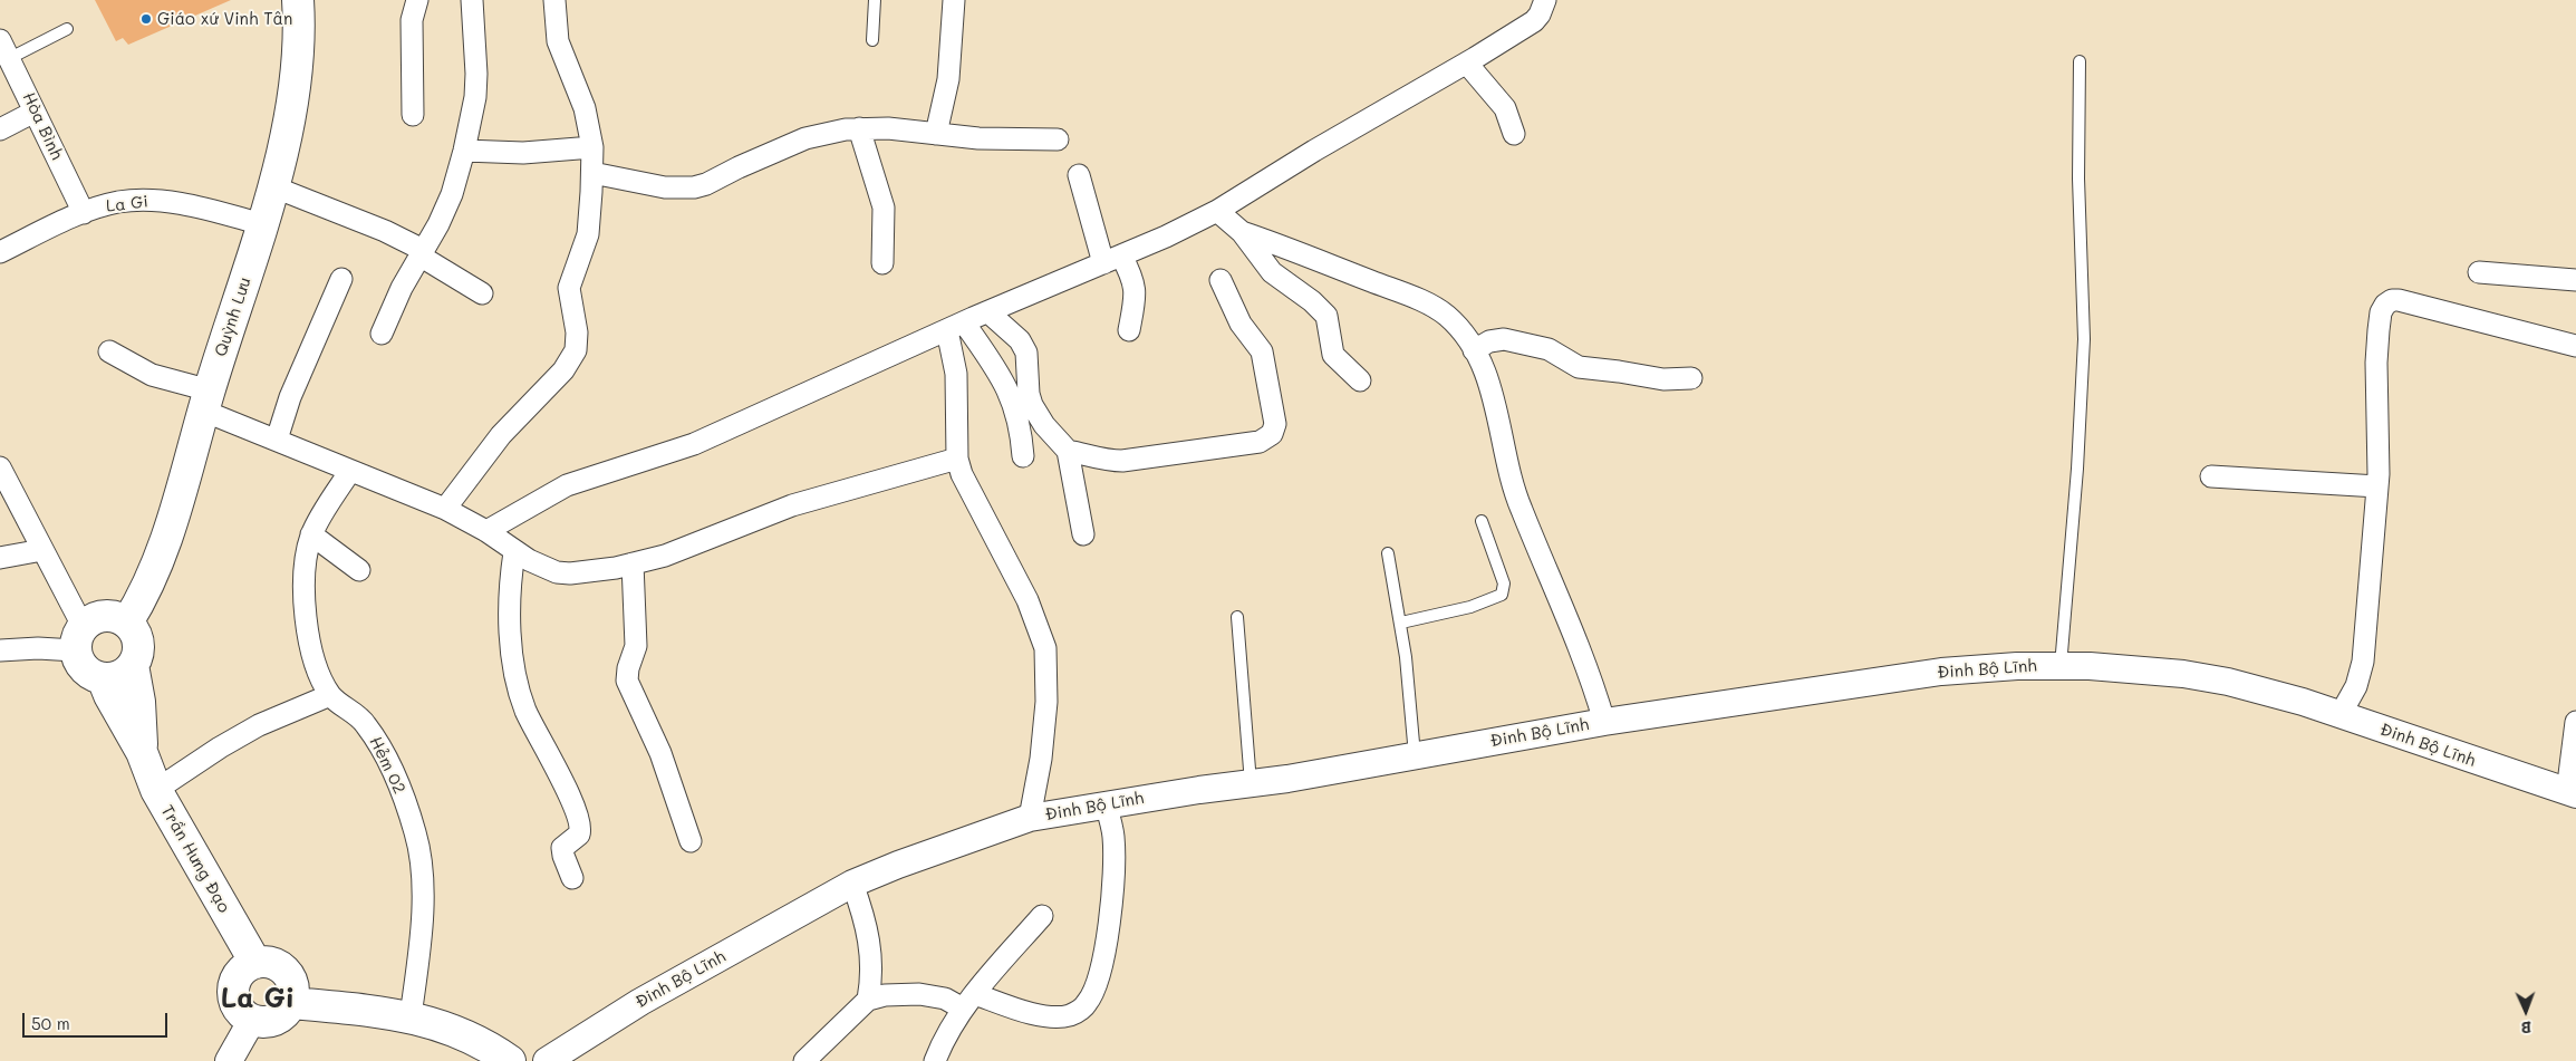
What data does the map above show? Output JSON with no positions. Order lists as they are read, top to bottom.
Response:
{
  "streets": {
    "main road": ["Quỳnh Lưu", "Trần Hưng Đạo"],
    "street": [
      "Hòa Bình",
      "La Gi",
      "Đinh Bộ Lĩnh",
      "Hẻm 02"
    ]
  },
  "crossings": [
    ["Hòa Bình", "La Gi"],
    ["La Gi", "Quỳnh Lưu"],
    ["Quỳnh Lưu", "Trần Hưng Đạo"]
  ],
  "districts": ["La Gi"],
  "places": ["Giáo xứ Vinh Tân"],
  "scale_bar": "50 m",
  "north": "bottom"
}
